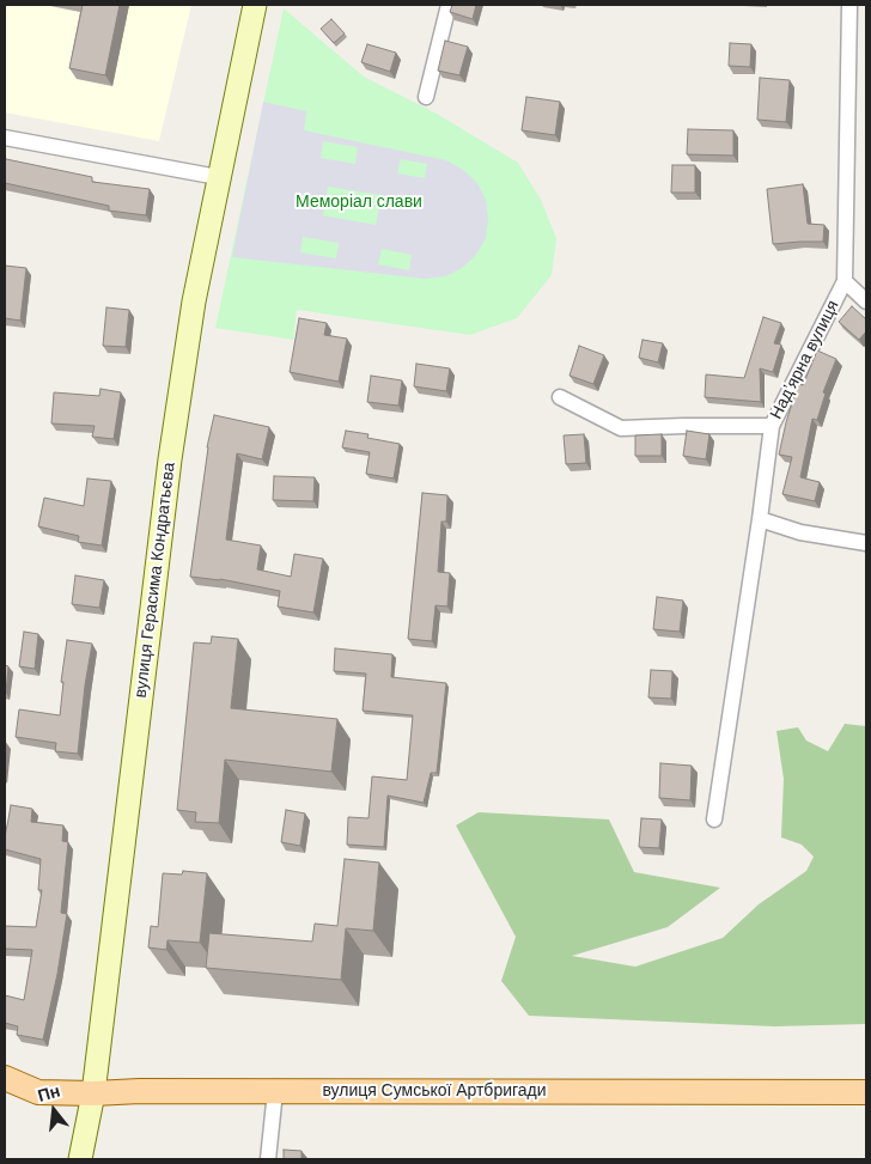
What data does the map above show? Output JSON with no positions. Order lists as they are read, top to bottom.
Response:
{
  "streets": {
    "main road": ["вулиця Сумської Артбригади"],
    "street": ["Надʼярна вулиця", "вулиця Герасима Кондратьєва"]
  },
  "crossings": [
    ["вулиця Герасима Кондратьєва", "вулиця Сумської Артбригади"]
  ],
  "parks": ["Меморіал слави"],
  "north": "top"
}
